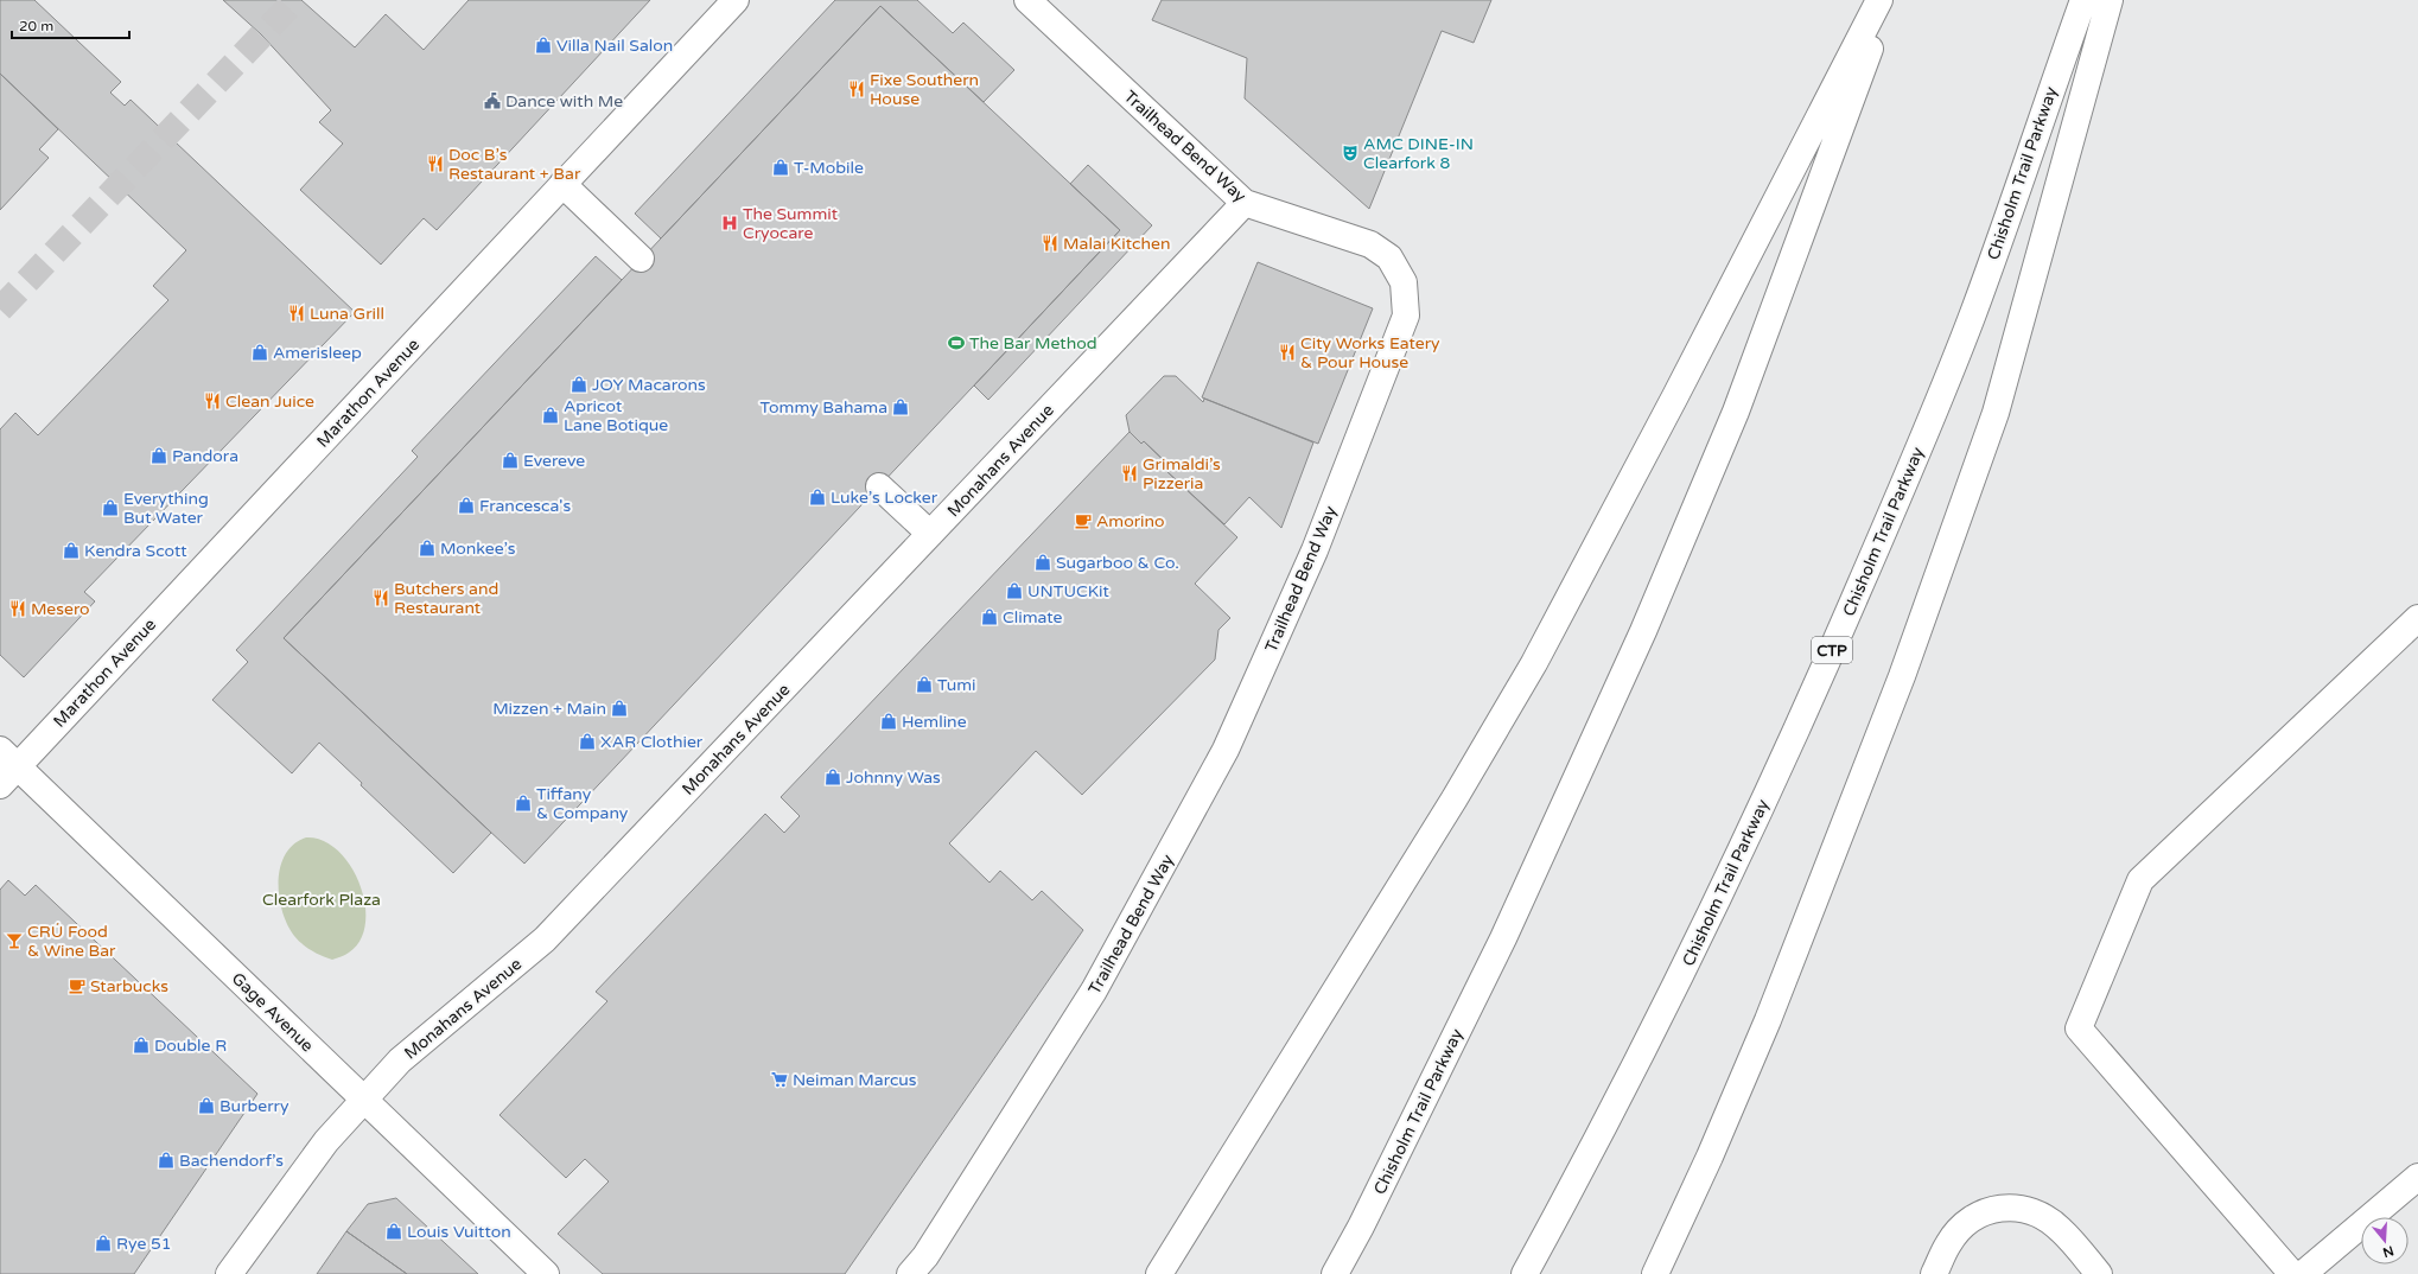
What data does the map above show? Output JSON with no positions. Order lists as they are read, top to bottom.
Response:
{
  "streets": {
    "main road": [
      "Trailhead Bend Way",
      "Chisholm Trail Parkway",
      "Marathon Avenue",
      "Monahans Avenue",
      "CTP",
      "Gage Avenue"
    ]
  },
  "crossings": [
    ["Trailhead Bend Way", "Monahans Avenue"],
    ["Marathon Avenue", "Gage Avenue"],
    ["Monahans Avenue", "Gage Avenue"]
  ],
  "parks": ["Clearfork Plaza"],
  "places": {
    "shop": [
      "Villa Nail Salon",
      "T-Mobile",
      "Amerisleep",
      "JOY Macarons",
      "Tommy Bahama",
      "Apricot Lane Botique",
      "Pandora",
      "Evereve",
      "Luke’s Locker",
      "Francesca's",
      "Everything But Water",
      "Monkee’s",
      "Kendra Scott",
      "Sugarboo & Co.",
      "UNTUCKit",
      "Climate",
      "Tumi",
      "Mizzen + Main",
      "Hemline",
      "XAR Clothier",
      "Johnny Was",
      "Tiffany & Company",
      "Double R",
      "Burberry",
      "Bachendorf’s",
      "Louis Vuitton",
      "Rye 51"
    ],
    "restaurant": [
      "Fixe Southern House",
      "Doc B’s Restaurant + Bar",
      "Malai Kitchen",
      "Luna Grill",
      "City Works Eatery & Pour House",
      "Clean Juice",
      "Grimaldi’s Pizzeria",
      "Butchers and Restaurant",
      "Mesero"
    ],
    "public building": ["Dance with Me"],
    "theatre": ["AMC DINE-IN Clearfork 8"],
    "hospital": ["The Summit Cryocare"],
    "sports": ["The Bar Method"],
    "cafe": ["Amorino", "Starbucks"],
    "bar": ["CRÚ Food & Wine Bar"],
    "supermarket": ["Neiman Marcus"]
  },
  "scale_bar": "20 m",
  "north": "bottom"
}
